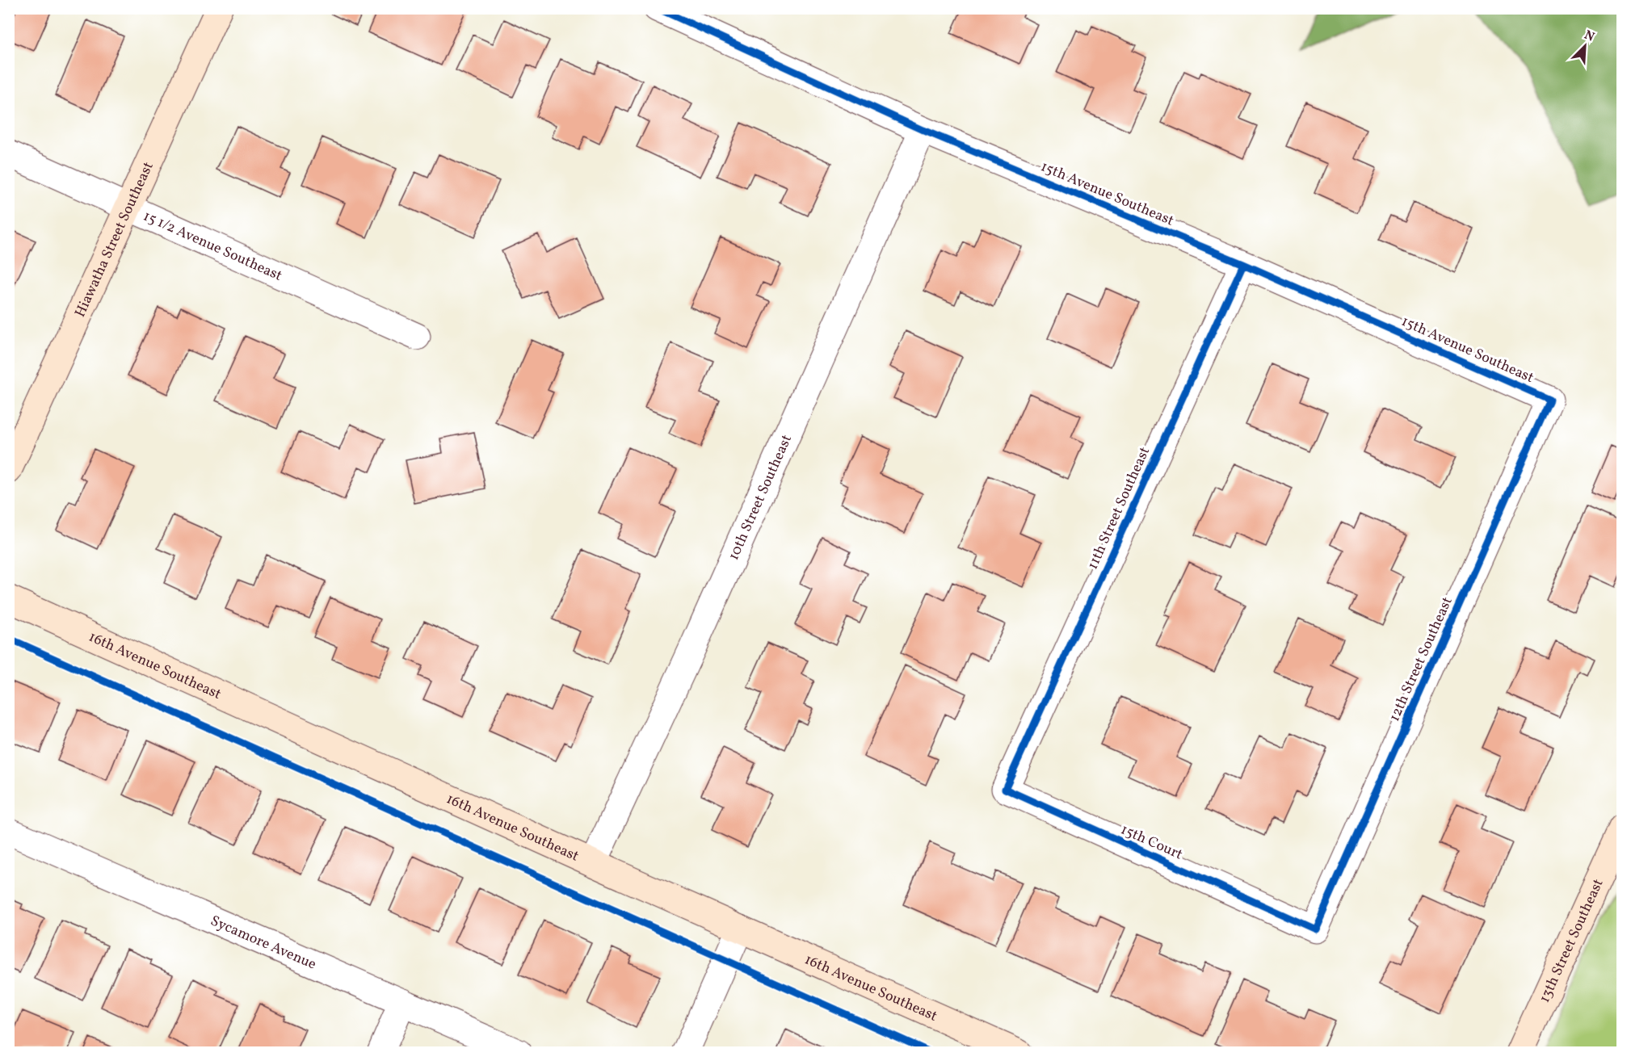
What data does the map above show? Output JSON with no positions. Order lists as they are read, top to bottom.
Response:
{
  "streets": {
    "street": [
      "15th Avenue Southeast",
      "Hiawatha Street Southeast",
      "15 1/2 Avenue Southeast",
      "10th Street Southeast",
      "11th Street Southeast",
      "12th Street Southeast",
      "16th Avenue Southeast",
      "15th Court",
      "13th Street Southeast",
      "Sycamore Avenue"
    ]
  },
  "crossings": [
    ["15th Avenue Southeast", "10th Street Southeast"],
    ["15th Avenue Southeast", "11th Street Southeast"],
    ["15th Avenue Southeast", "12th Street Southeast"],
    ["Hiawatha Street Southeast", "15 1/2 Avenue Southeast"],
    ["10th Street Southeast", "16th Avenue Southeast"],
    ["11th Street Southeast", "15th Court"],
    ["12th Street Southeast", "15th Court"]
  ],
  "north": "top right"
}
